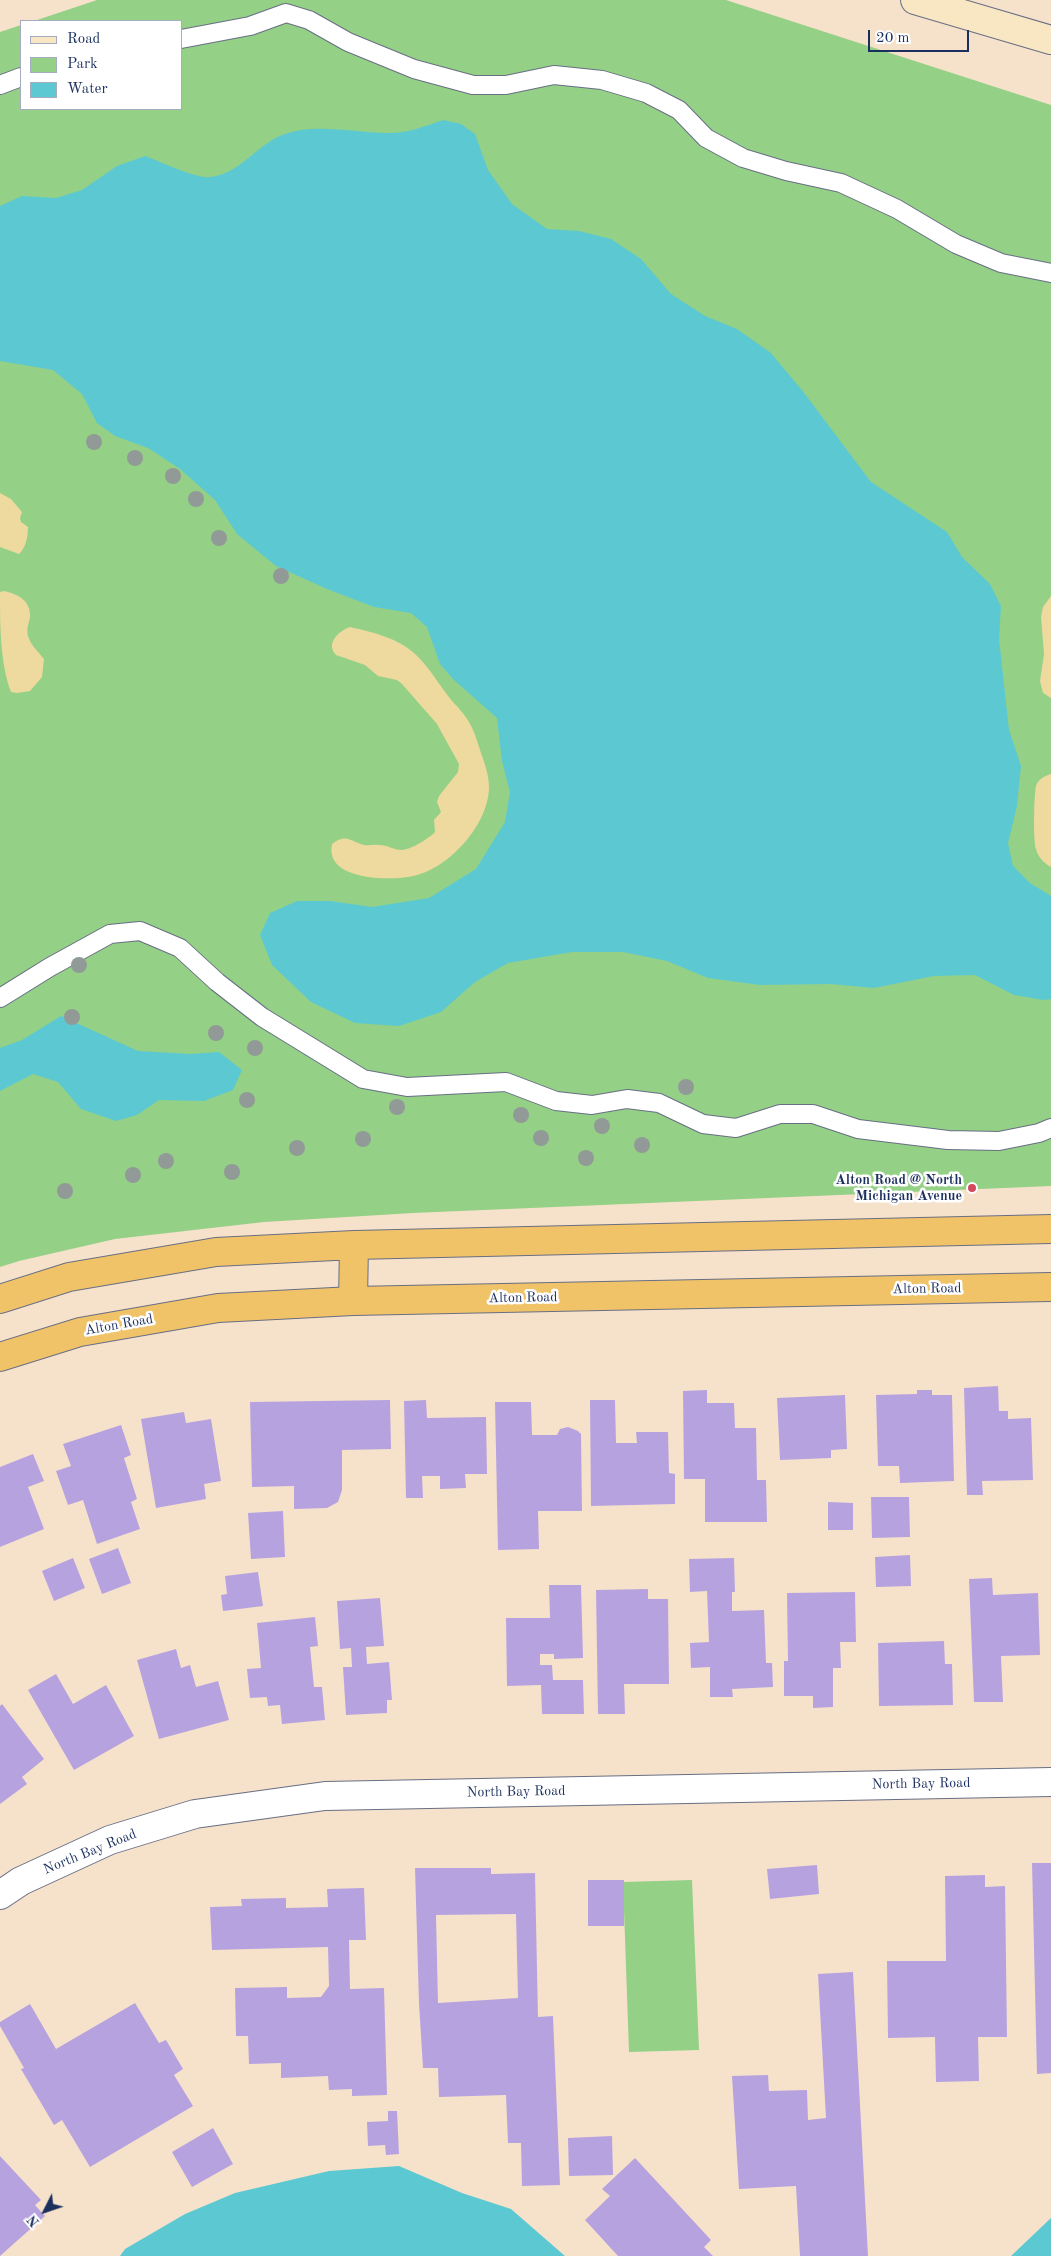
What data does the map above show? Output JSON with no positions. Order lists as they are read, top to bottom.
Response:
{
  "streets": {
    "highway": ["Alton Road"],
    "street": ["North Bay Road"]
  },
  "places": ["Alton Road @ North Michigan Avenue"],
  "legend": ["Road", "Park", "Water"],
  "scale_bar": "20 m",
  "north": "bottom left"
}
